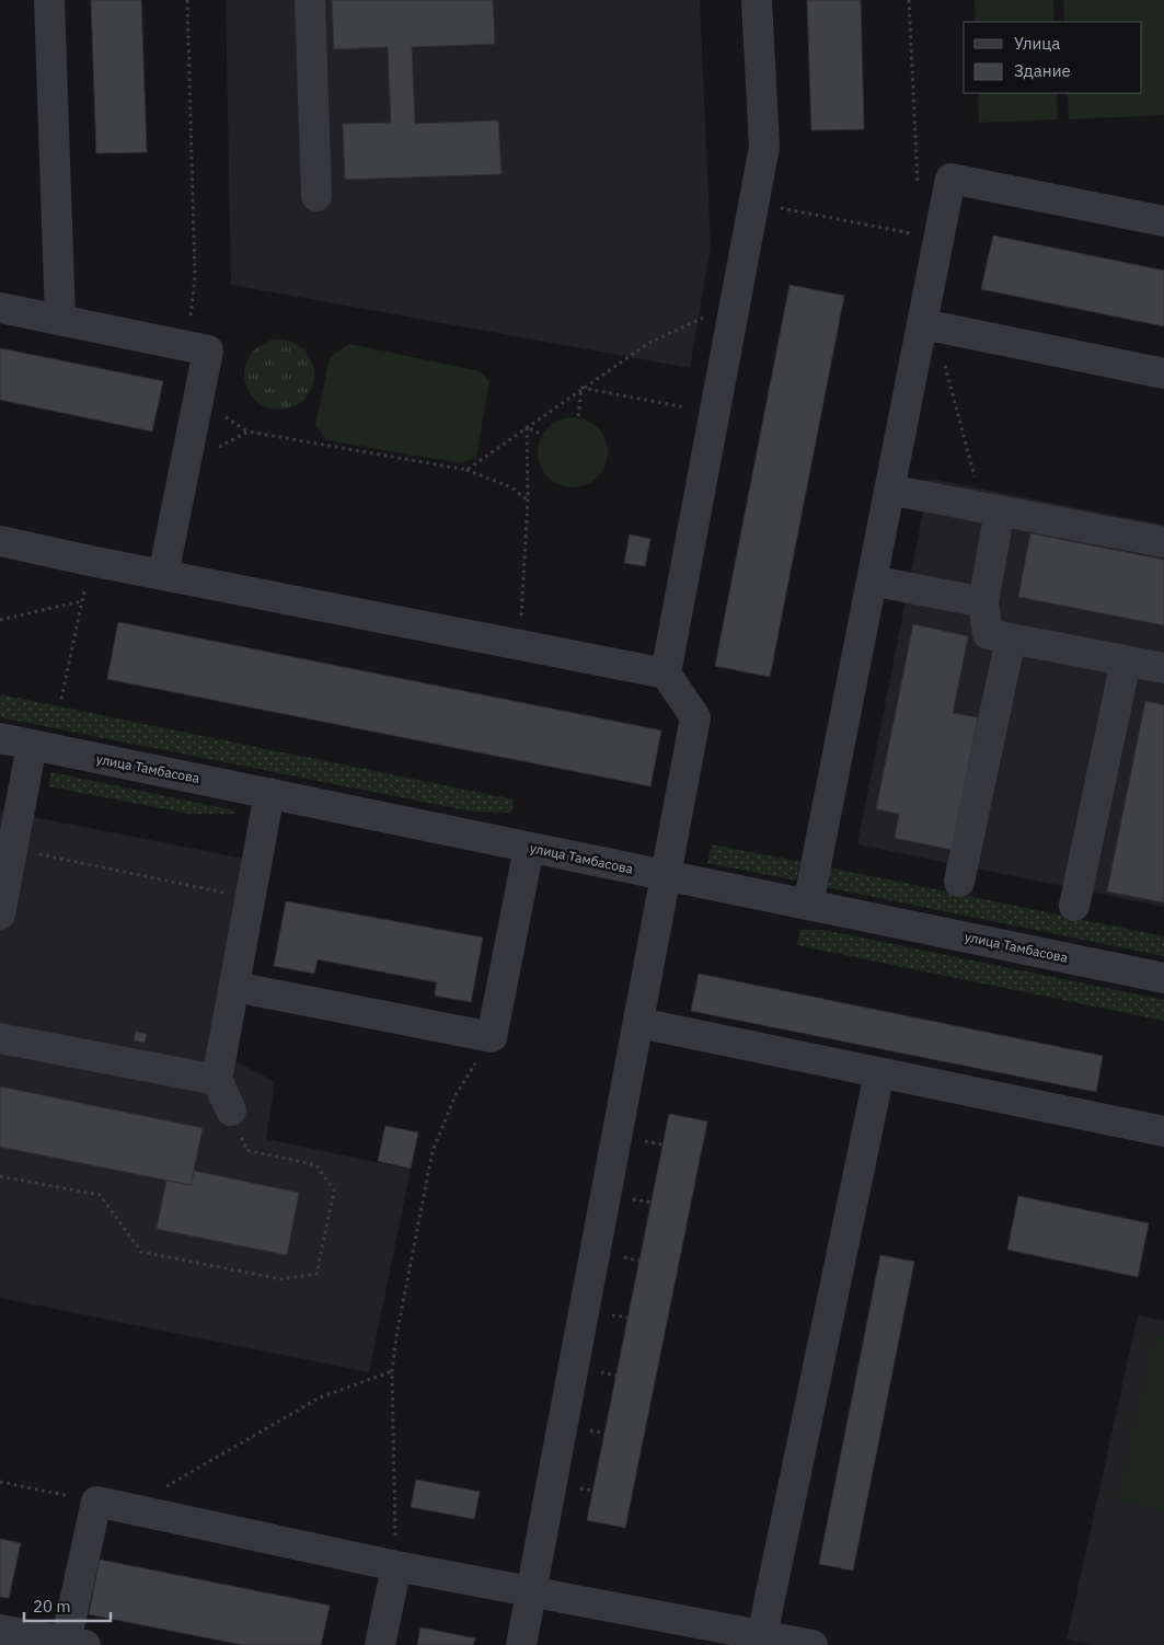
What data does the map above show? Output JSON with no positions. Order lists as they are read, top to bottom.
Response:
{
  "streets": {
    "street": ["улица Тамбасова"]
  },
  "legend": ["Улица", "Здание"],
  "scale_bar": "20 m"
}
